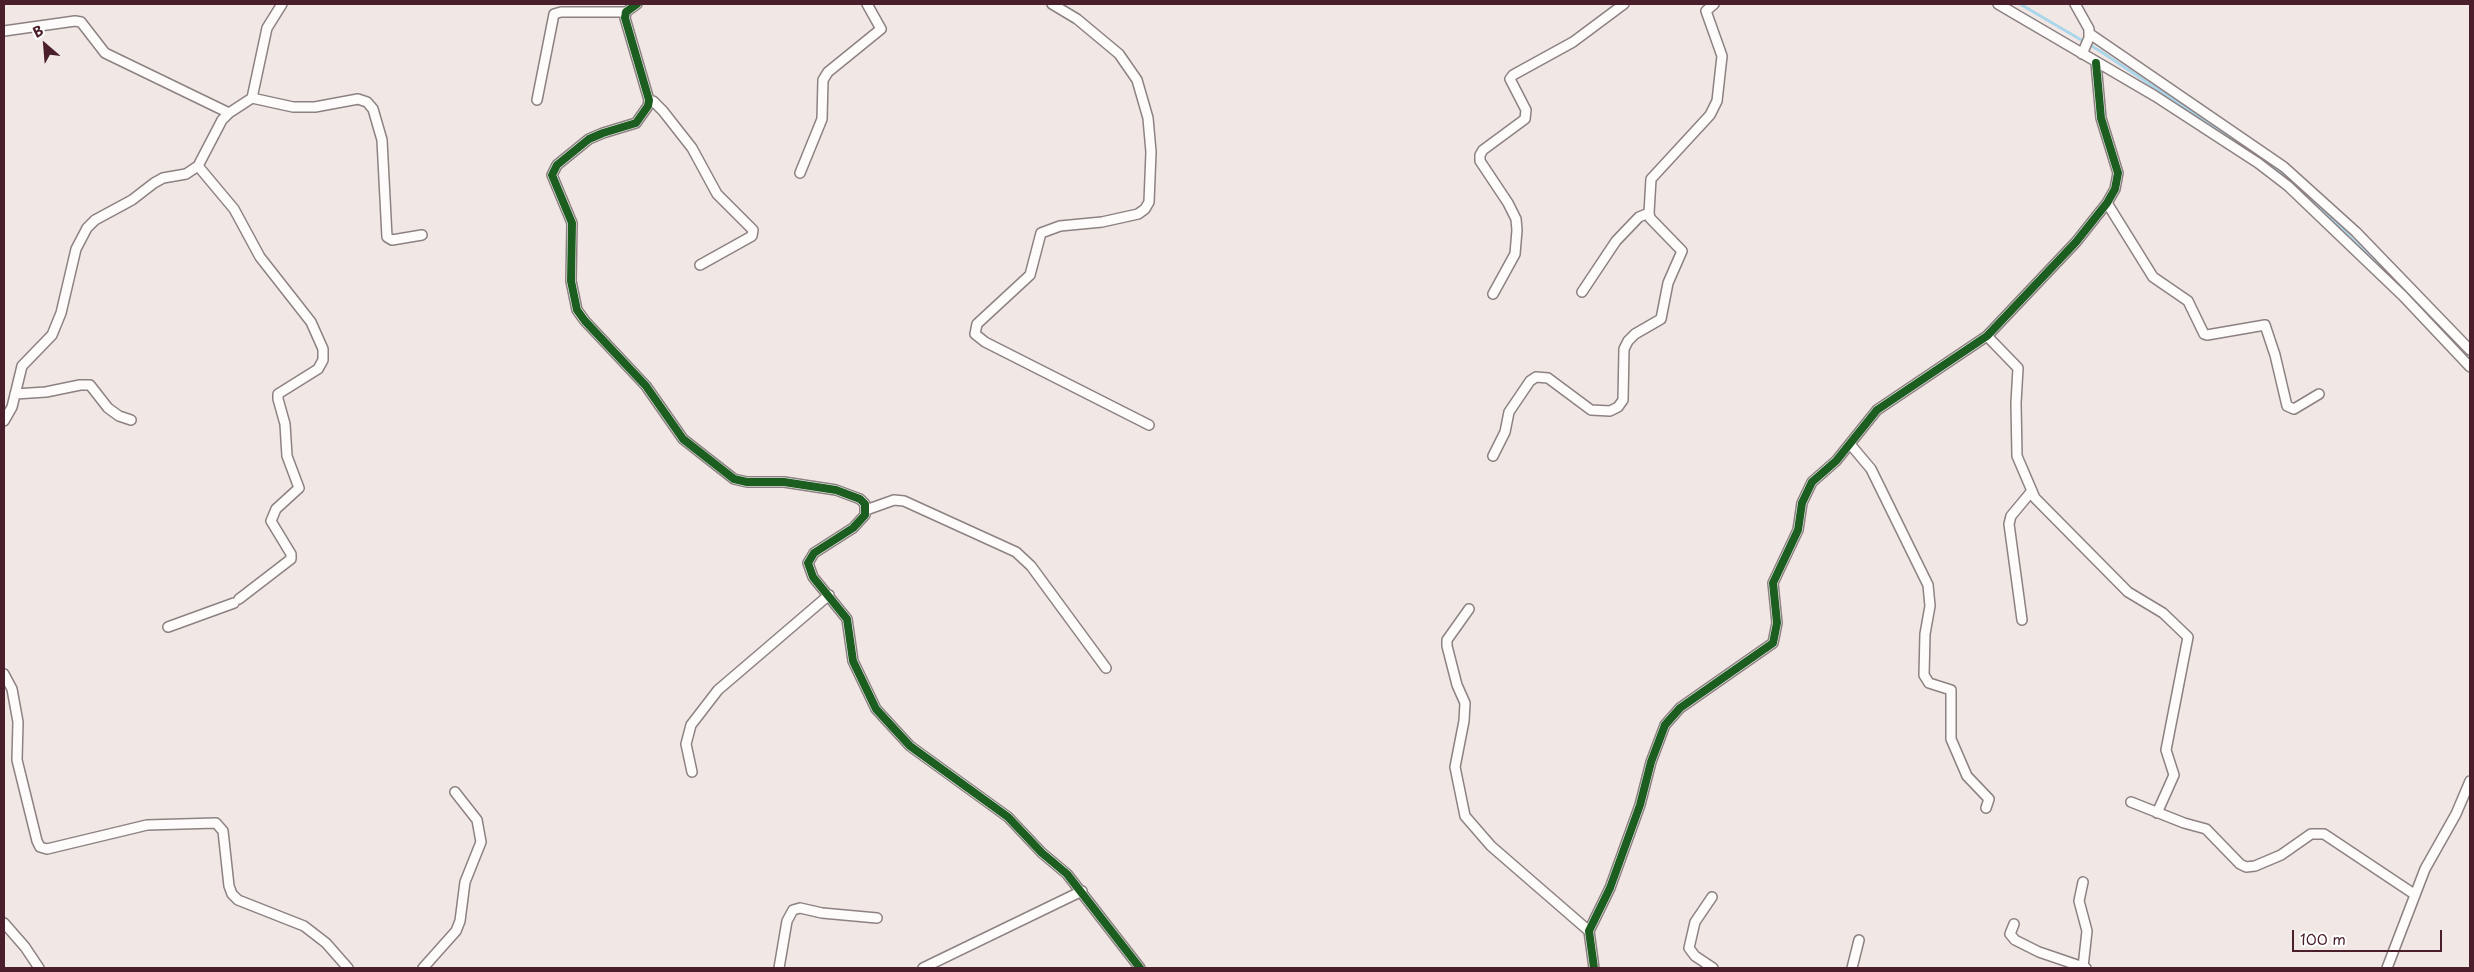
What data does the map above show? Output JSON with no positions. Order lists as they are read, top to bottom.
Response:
{
  "scale_bar": "100 m",
  "north": "top left"
}
